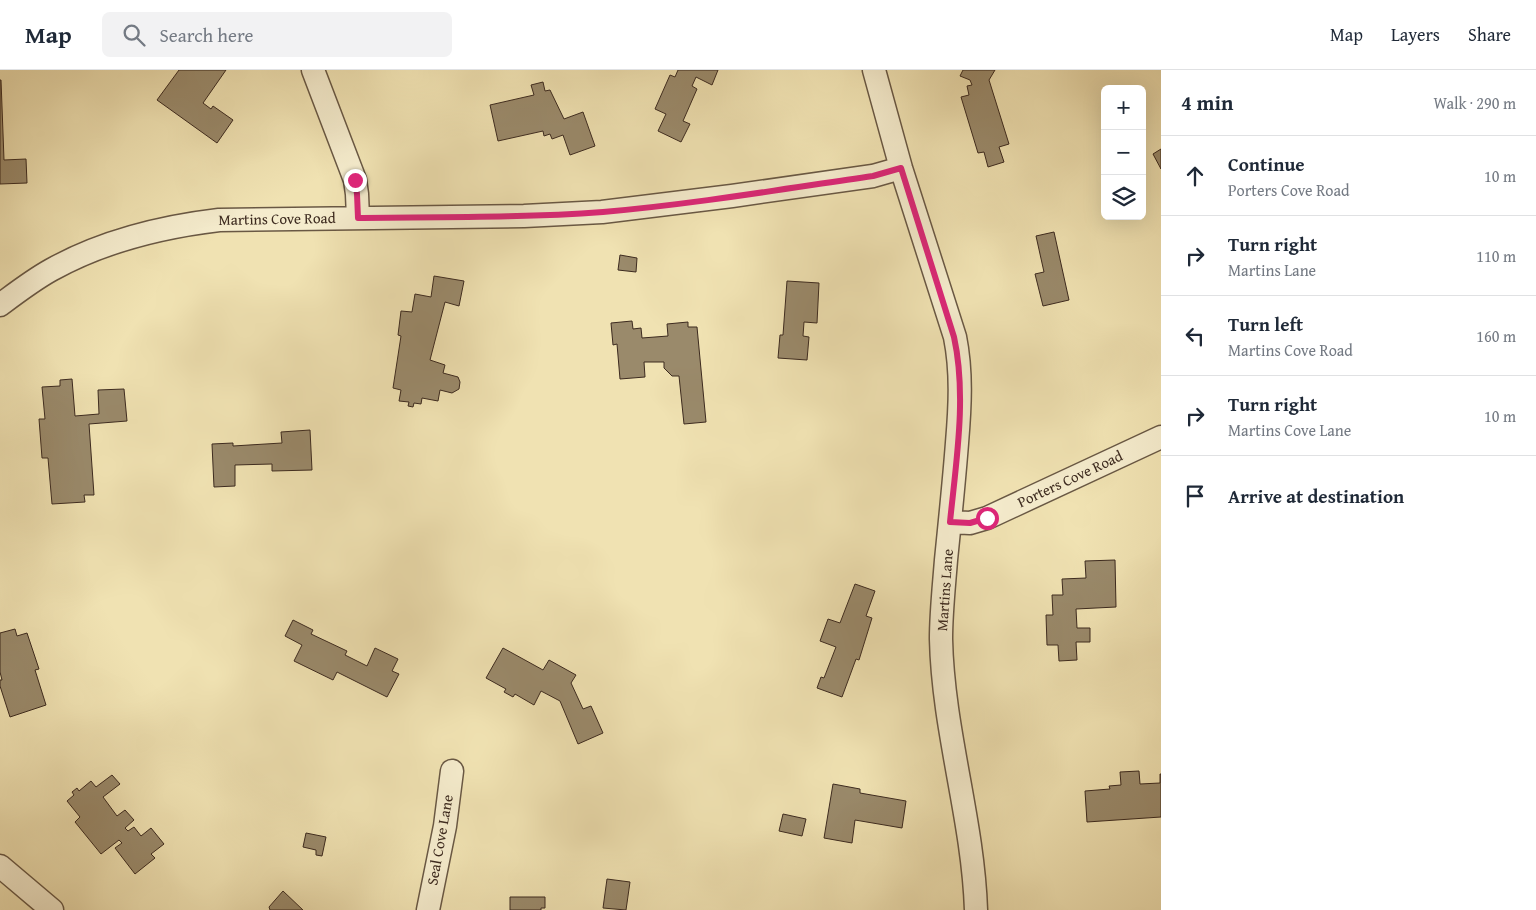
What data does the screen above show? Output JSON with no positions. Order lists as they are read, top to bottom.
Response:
{
  "streets": {
    "street": [
      "Martins Cove Road",
      "Porters Cove Road",
      "Martins Lane",
      "Seal Cove Lane"
    ]
  },
  "crossings": [
    ["Martins Cove Road", "Martins Lane"],
    ["Porters Cove Road", "Martins Lane"]
  ],
  "page": {
    "header": "Map",
    "search": "Search here",
    "nav": ["Map", "Layers", "Share"],
    "heading": ["4 min", "Walk · 290 m"],
    "map_buttons": ["+", "−"],
    "list": [
      ["Continue", "Porters Cove Road", "10 m"],
      ["Turn right", "Martins Lane", "110 m"],
      ["Turn left", "Martins Cove Road", "160 m"],
      ["Turn right", "Martins Cove Lane", "10 m"],
      "Arrive at destination"
    ]
  }
}
